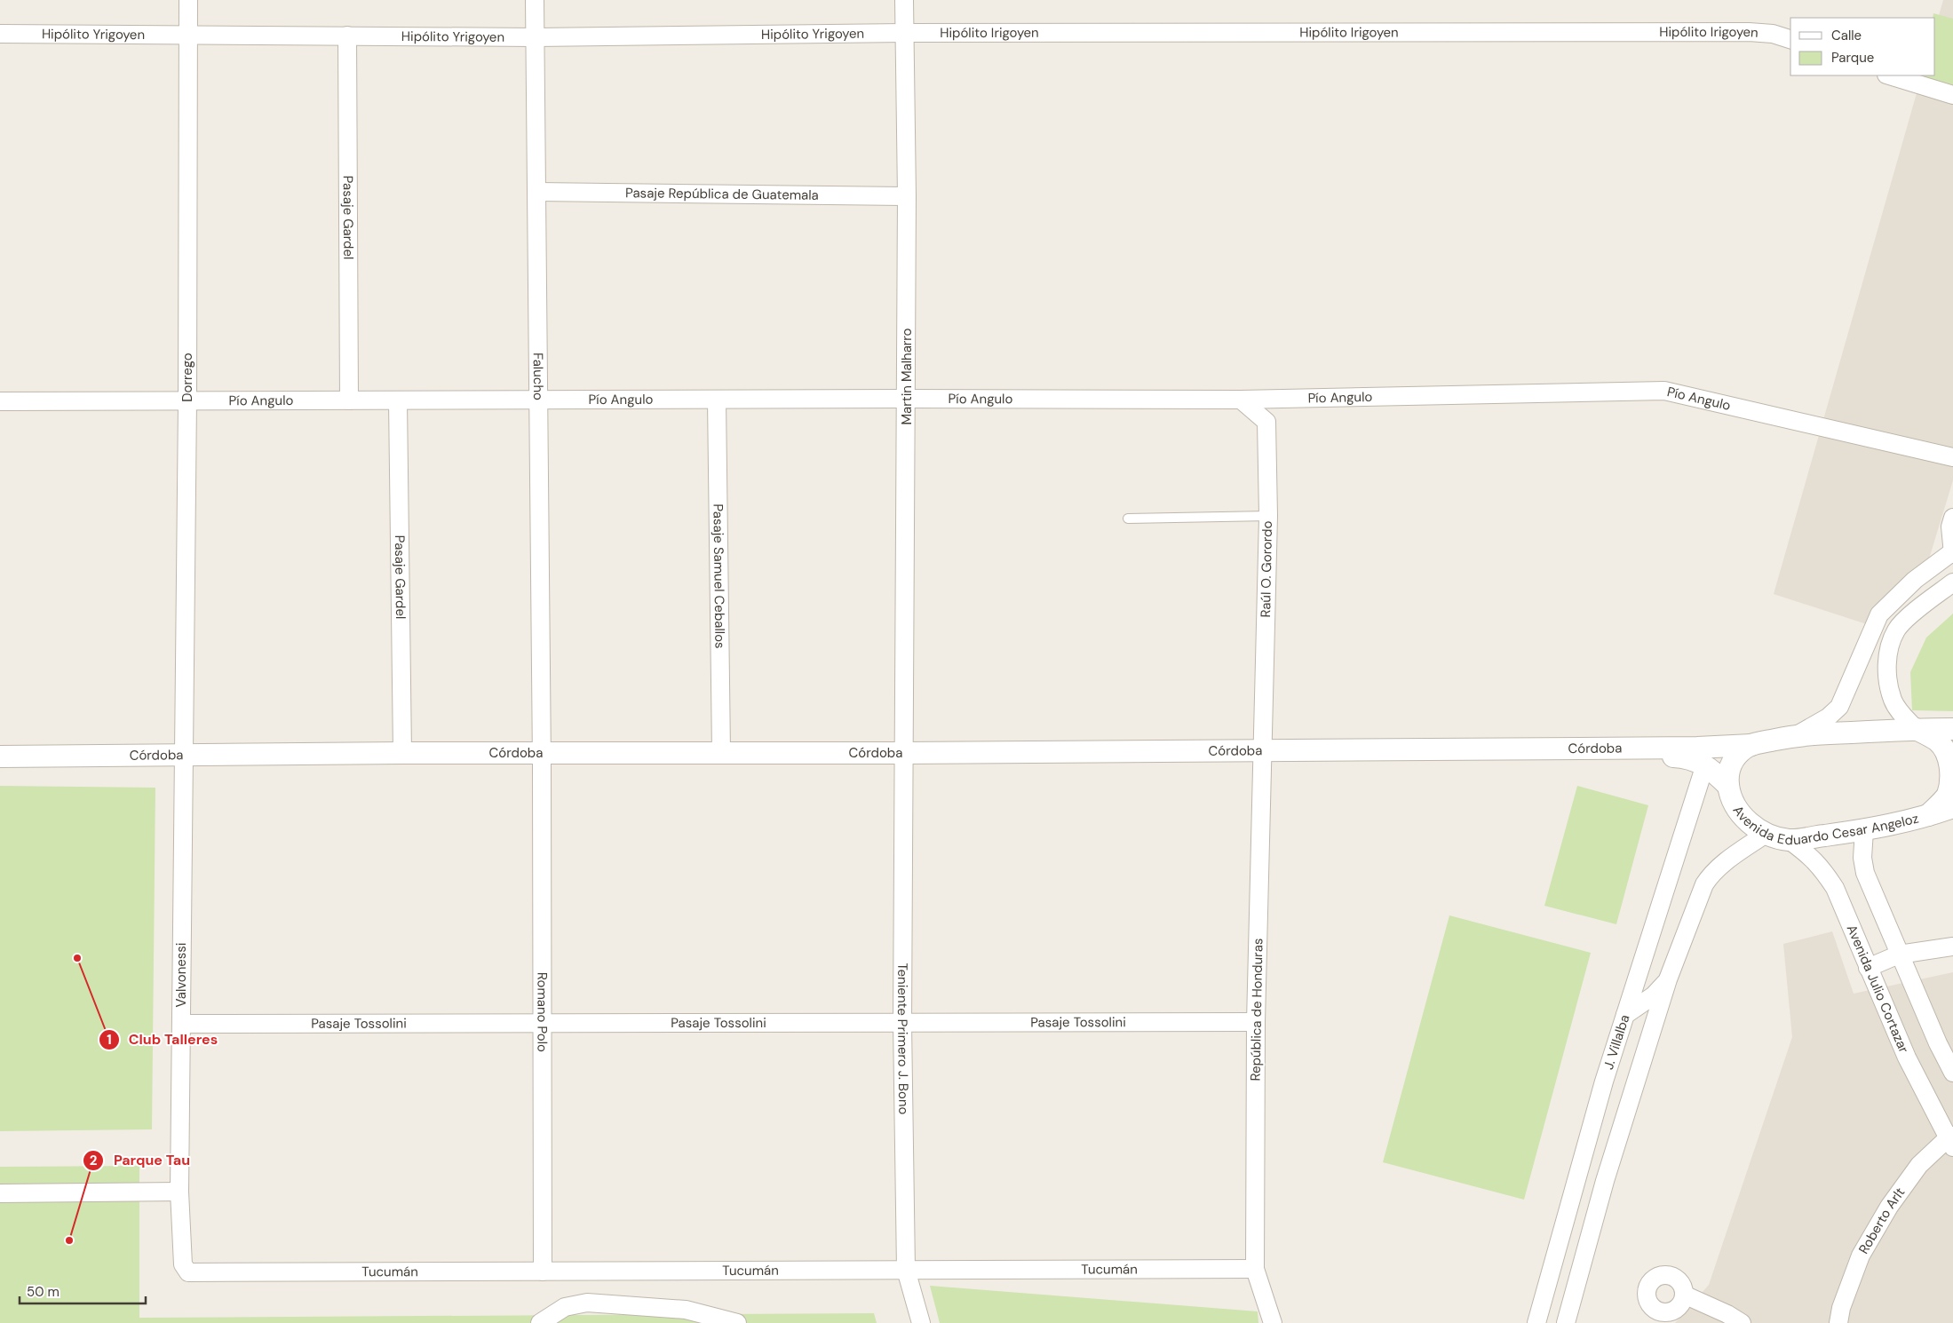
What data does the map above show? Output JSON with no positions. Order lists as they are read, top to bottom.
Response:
{
  "streets": {
    "street": [
      "Hipólito Irigoyen",
      "Hipólito Yrigoyen",
      "Pasaje República de Guatemala",
      "Pasaje Gardel",
      "Falucho",
      "Martin Malharro",
      "Dorrego",
      "Pío Angulo",
      "Raúl O. Gorordo",
      "Pasaje Samuel Ceballos",
      "Córdoba",
      "Avenida Eduardo Cesar Angeloz",
      "Valvonessi",
      "Avenida Julio Cortazar",
      "República de Honduras",
      "Romano Polo",
      "Pasaje Tossolini",
      "Teniente Primero J. Bono",
      "J. Villalba",
      "Roberto Arlt",
      "Tucumán"
    ]
  },
  "crossings": [
    ["Hipólito Irigoyen", "Hipólito Yrigoyen"],
    ["Hipólito Irigoyen", "Martin Malharro"],
    ["Hipólito Yrigoyen", "Pasaje Gardel"],
    ["Hipólito Yrigoyen", "Falucho"],
    ["Hipólito Yrigoyen", "Martin Malharro"],
    ["Hipólito Yrigoyen", "Dorrego"],
    ["Pasaje República de Guatemala", "Falucho"],
    ["Pasaje República de Guatemala", "Martin Malharro"],
    ["Pasaje Gardel", "Pío Angulo"],
    ["Pasaje Gardel", "Córdoba"],
    ["Falucho", "Pío Angulo"],
    ["Falucho", "Córdoba"],
    ["Falucho", "Romano Polo"],
    ["Martin Malharro", "Pío Angulo"],
    ["Martin Malharro", "Córdoba"],
    ["Martin Malharro", "Teniente Primero J. Bono"],
    ["Dorrego", "Pío Angulo"],
    ["Dorrego", "Córdoba"],
    ["Dorrego", "Valvonessi"],
    ["Pío Angulo", "Raúl O. Gorordo"],
    ["Pío Angulo", "Pasaje Samuel Ceballos"],
    ["Raúl O. Gorordo", "Córdoba"],
    ["Raúl O. Gorordo", "República de Honduras"],
    ["Pasaje Samuel Ceballos", "Córdoba"],
    ["Córdoba", "Avenida Eduardo Cesar Angeloz"],
    ["Córdoba", "Valvonessi"],
    ["Córdoba", "República de Honduras"],
    ["Córdoba", "Romano Polo"],
    ["Córdoba", "Teniente Primero J. Bono"],
    ["Córdoba", "J. Villalba"],
    ["Avenida Eduardo Cesar Angeloz", "Avenida Julio Cortazar"],
    ["Valvonessi", "Pasaje Tossolini"],
    ["Valvonessi", "Tucumán"],
    ["Avenida Julio Cortazar", "Roberto Arlt"],
    ["República de Honduras", "Pasaje Tossolini"],
    ["República de Honduras", "Tucumán"],
    ["Romano Polo", "Pasaje Tossolini"],
    ["Romano Polo", "Tucumán"],
    ["Pasaje Tossolini", "Teniente Primero J. Bono"],
    ["Teniente Primero J. Bono", "Tucumán"]
  ],
  "places": ["Club Talleres", "Parque Tau"],
  "legend": ["Calle", "Parque"],
  "scale_bar": "50 m"
}
